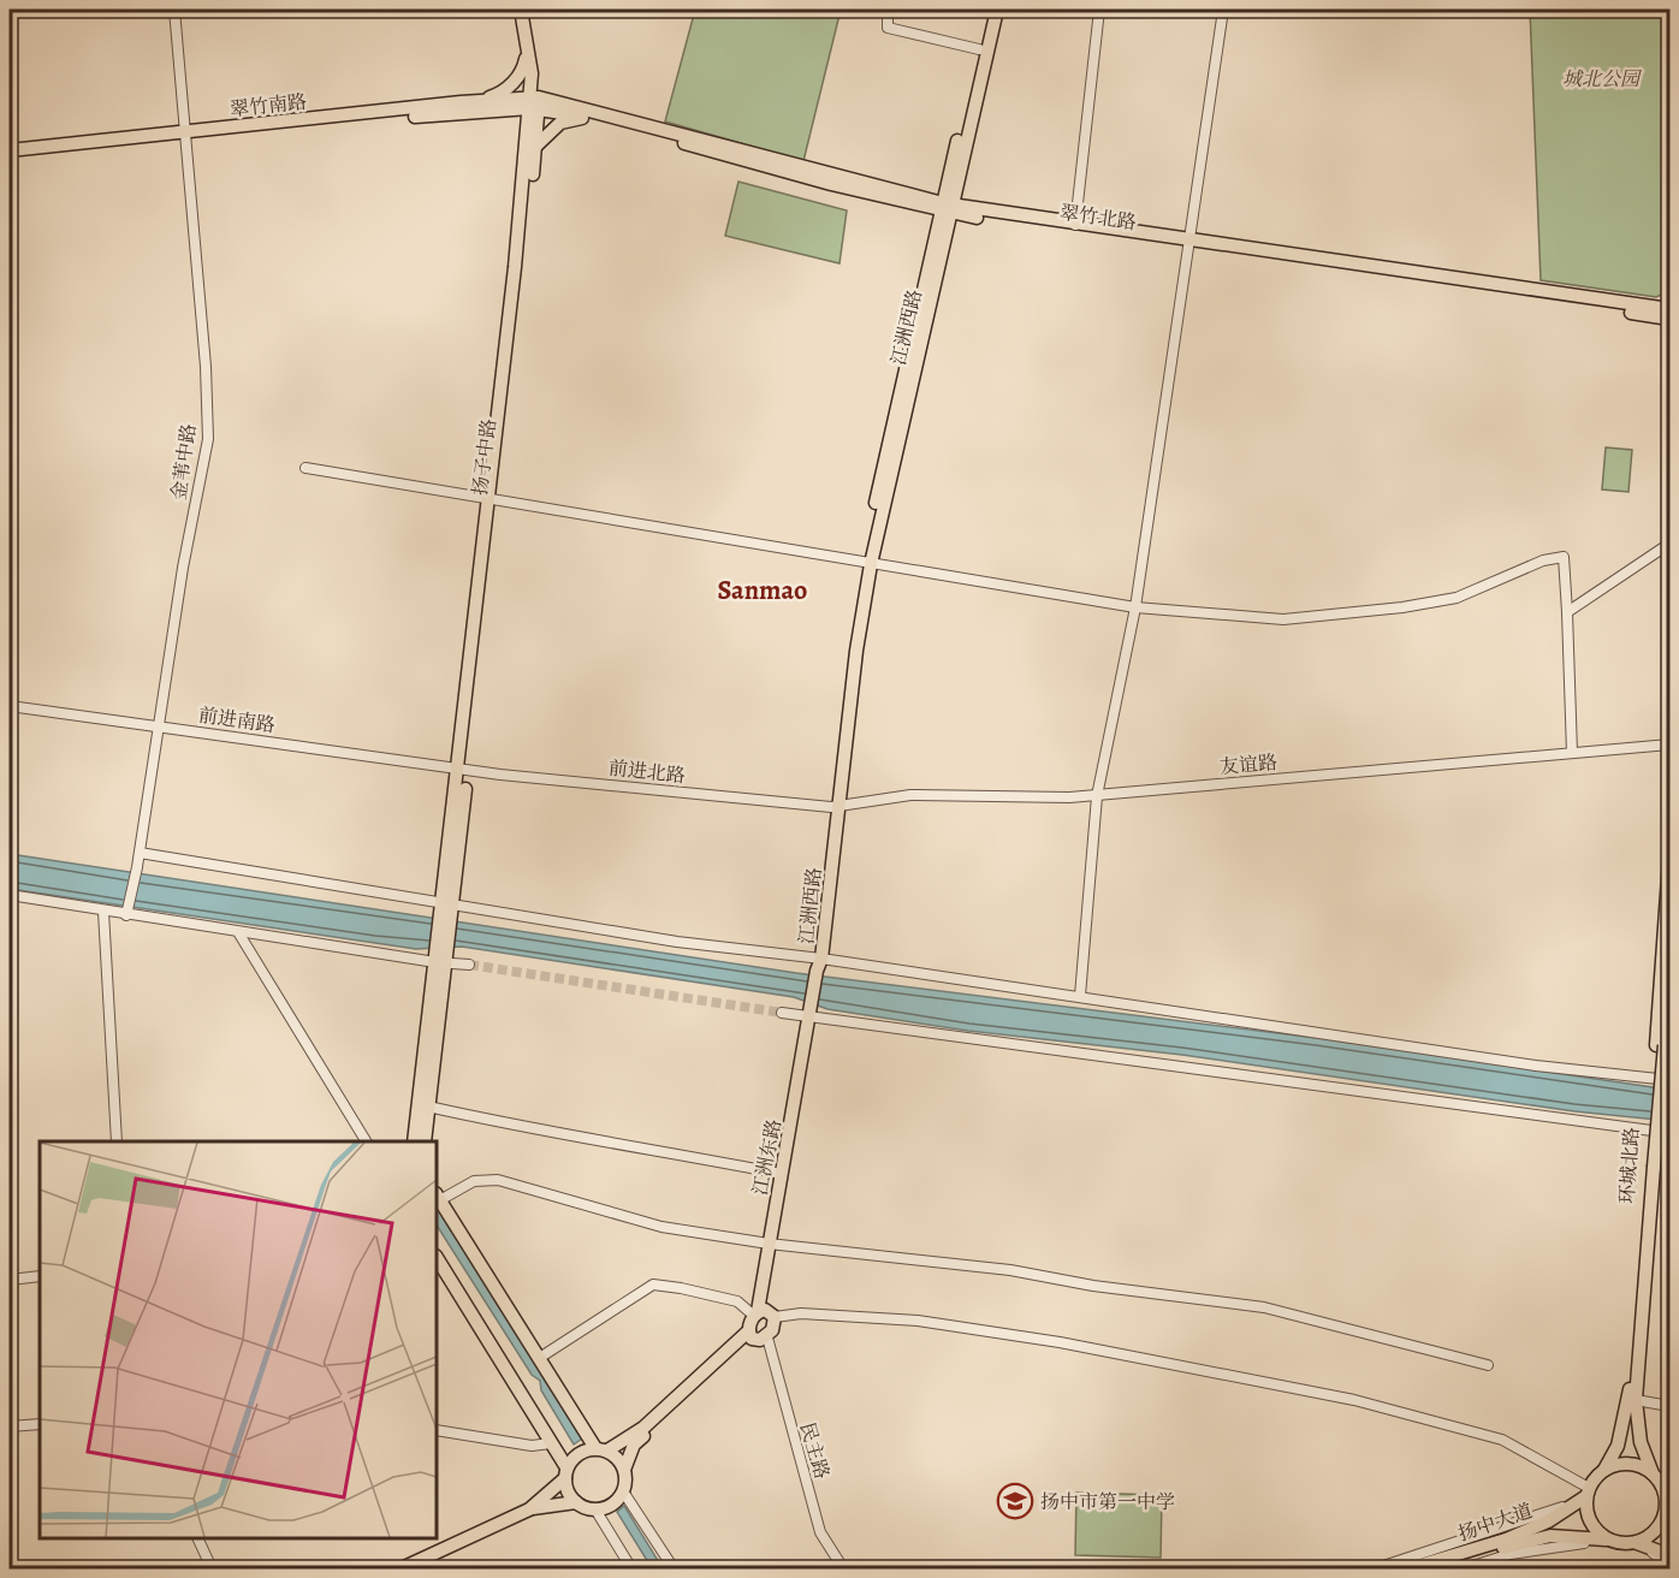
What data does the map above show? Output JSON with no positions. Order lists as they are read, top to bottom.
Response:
{
  "streets": {
    "main road": [
      "翠竹南路",
      "翠竹北路",
      "江洲西路",
      "扬子中路",
      "江洲东路",
      "环城北路",
      "扬中大道"
    ],
    "street": [
      "金苇中路",
      "前进南路",
      "友谊路",
      "前进北路",
      "民主路"
    ]
  },
  "crossings": [
    ["翠竹南路", "翠竹北路"],
    ["翠竹南路", "扬子中路"],
    ["翠竹南路", "金苇中路"],
    ["翠竹北路", "江洲西路"],
    ["翠竹北路", "扬子中路"],
    ["江洲西路", "友谊路"],
    ["江洲西路", "前进北路"],
    ["江洲西路", "江洲东路"],
    ["扬子中路", "前进南路"],
    ["扬子中路", "前进北路"],
    ["金苇中路", "前进南路"],
    ["前进南路", "前进北路"],
    ["友谊路", "前进北路"],
    ["江洲东路", "民主路"],
    ["环城北路", "扬中大道"]
  ],
  "districts": ["Sanmao"],
  "parks": ["城北公园"],
  "places": {
    "school or university": ["扬中市第一中学"]
  }
}
